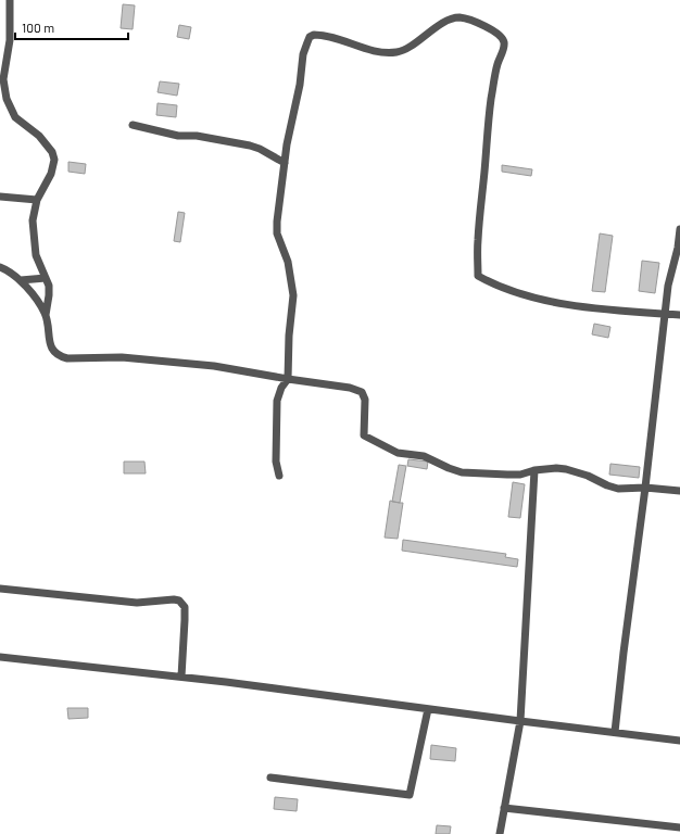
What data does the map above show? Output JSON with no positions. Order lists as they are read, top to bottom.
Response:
{
  "scale_bar": "100 m"
}
